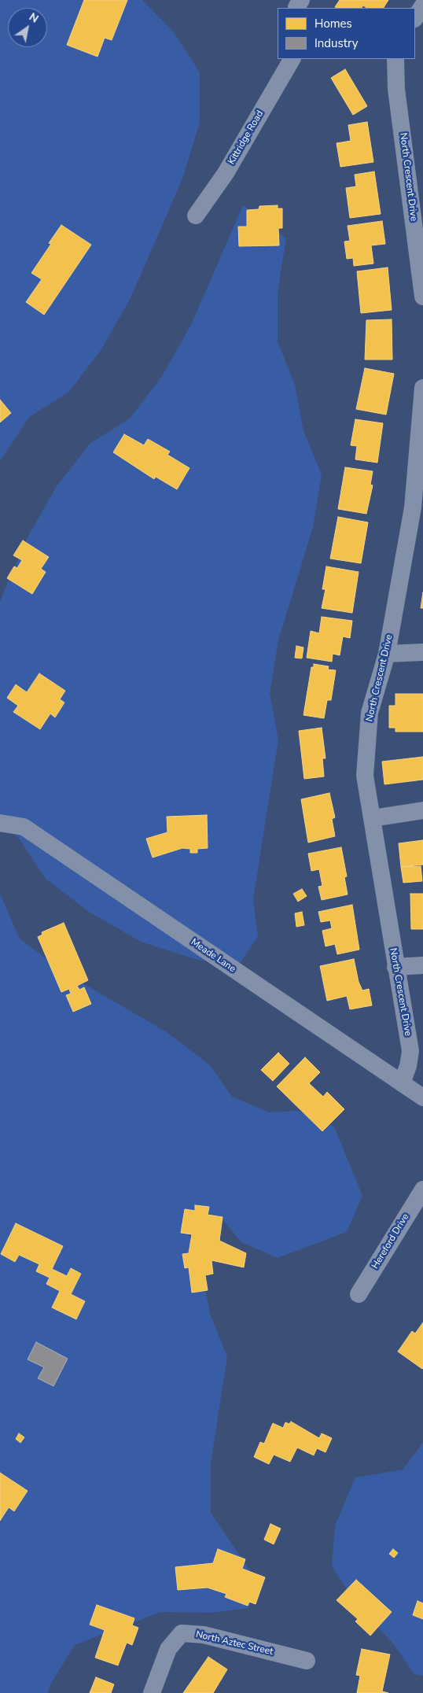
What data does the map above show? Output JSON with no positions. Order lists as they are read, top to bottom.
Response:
{
  "streets": {
    "street": [
      "Kittridge Road",
      "North Crescent Drive",
      "Meade Lane",
      "Hereford Drive",
      "North Aztec Street"
    ]
  },
  "crossings": [
    ["North Crescent Drive", "Meade Lane"]
  ],
  "legend": ["Homes", "Industry"],
  "north": "top right"
}
